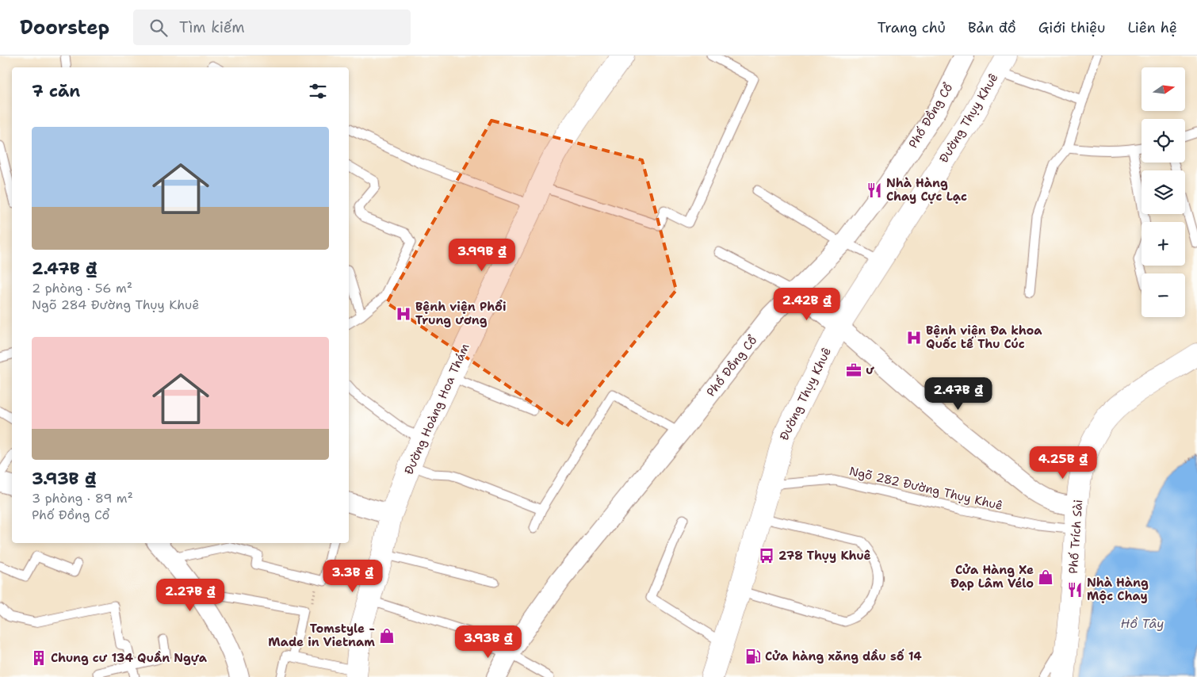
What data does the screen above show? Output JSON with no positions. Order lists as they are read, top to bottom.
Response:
{
  "streets": {
    "main road": ["Đường Thụy Khuê", "Đường Hoàng Hoa Thám", "Phố Trích Sài"],
    "street": ["Phố Đồng Cổ"],
    "lane": ["Ngõ 282 Đường Thụy Khuê"]
  },
  "crossings": [
    ["Đường Thụy Khuê", "Ngõ 282 Đường Thụy Khuê"],
    ["Ngõ 282 Đường Thụy Khuê", "Phố Trích Sài"]
  ],
  "water": ["Hồ Tây"],
  "places": {
    "restaurant": ["Nhà Hàng Chay Cực Lạc", "Nhà Hàng Mộc Chay"],
    "hospital": ["Bệnh viện Phổi Trung ương", "Bệnh viện Đa khoa Quốc tế Thu Cúc"],
    "office": ["ư"],
    "bus stop": ["278 Thụy Khuê"],
    "shop": ["Cửa Hàng Xe Đạp Lâm Vélo", "Tomstyle - Made in Vietnam"],
    "fuel station": ["Cửa hàng xăng dầu số 14"],
    "building": ["Chung cư 134 Quần Ngựa"]
  },
  "north": "right",
  "page": {
    "header": "Doorstep",
    "search": "Tìm kiếm",
    "nav": [
      "Trang chủ",
      "Bản đồ",
      "Giới thiệu",
      "Liên hệ"
    ],
    "map_buttons": ["+", "−"],
    "heading": "7 căn",
    "list": [
      {
        "name": "2.47B ₫",
        "note": "2 phòng · 56 m² · Ngõ 284 Đường Thụy Khuê"
      },
      {
        "name": "3.93B ₫",
        "note": "3 phòng · 89 m² · Phố Đồng Cổ"
      }
    ],
    "price": [
      "3.99B ₫",
      "2.42B ₫",
      "2.47B ₫",
      "4.25B ₫",
      "3.3B ₫",
      "2.27B ₫",
      "3.93B ₫"
    ]
  }
}
